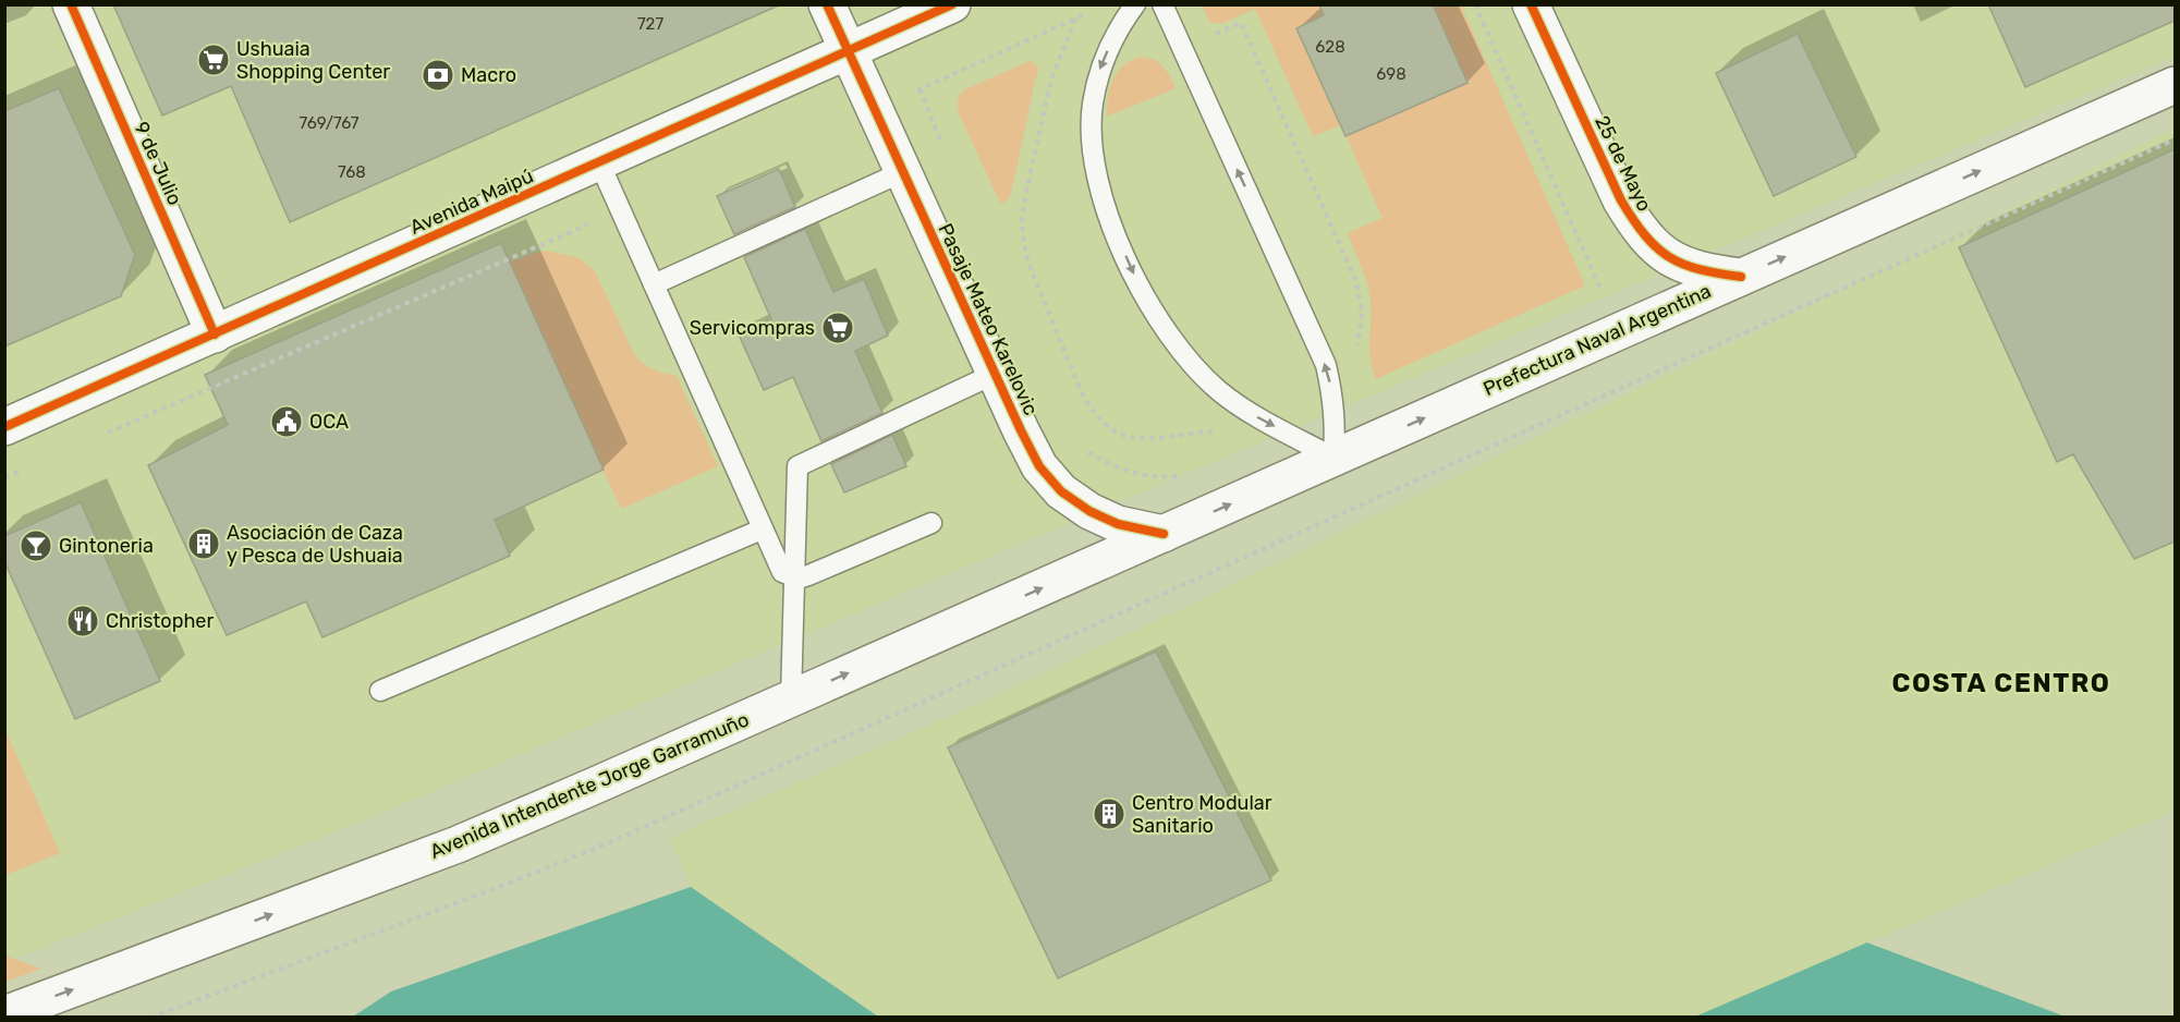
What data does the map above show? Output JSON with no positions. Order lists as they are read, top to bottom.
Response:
{
  "streets": {
    "main road": [
      "9 de Julio",
      "25 de Mayo",
      "Avenida Maipú",
      "Pasaje Mateo Karelovic",
      "Prefectura Naval Argentina",
      "Avenida Intendente Jorge Garramuño"
    ]
  },
  "crossings": [
    ["9 de Julio", "Avenida Maipú"],
    ["25 de Mayo", "Prefectura Naval Argentina"],
    ["Avenida Maipú", "Pasaje Mateo Karelovic"],
    ["Pasaje Mateo Karelovic", "Prefectura Naval Argentina"],
    ["Pasaje Mateo Karelovic", "Avenida Intendente Jorge Garramuño"],
    ["Prefectura Naval Argentina", "Avenida Intendente Jorge Garramuño"]
  ],
  "one_way": ["Prefectura Naval Argentina", "Avenida Intendente Jorge Garramuño"],
  "districts": ["COSTA CENTRO"],
  "places": {
    "supermarket": ["Ushuaia Shopping Center", "Servicompras"],
    "bank": ["Macro"],
    "public building": ["OCA"],
    "building": ["Asociación de Caza y Pesca de Ushuaia", "Centro Modular Sanitario"],
    "bar": ["Gintoneria"],
    "restaurant": ["Christopher"]
  },
  "house_numbers": [
    "727",
    "628",
    "698",
    "769/767",
    "768"
  ]
}
